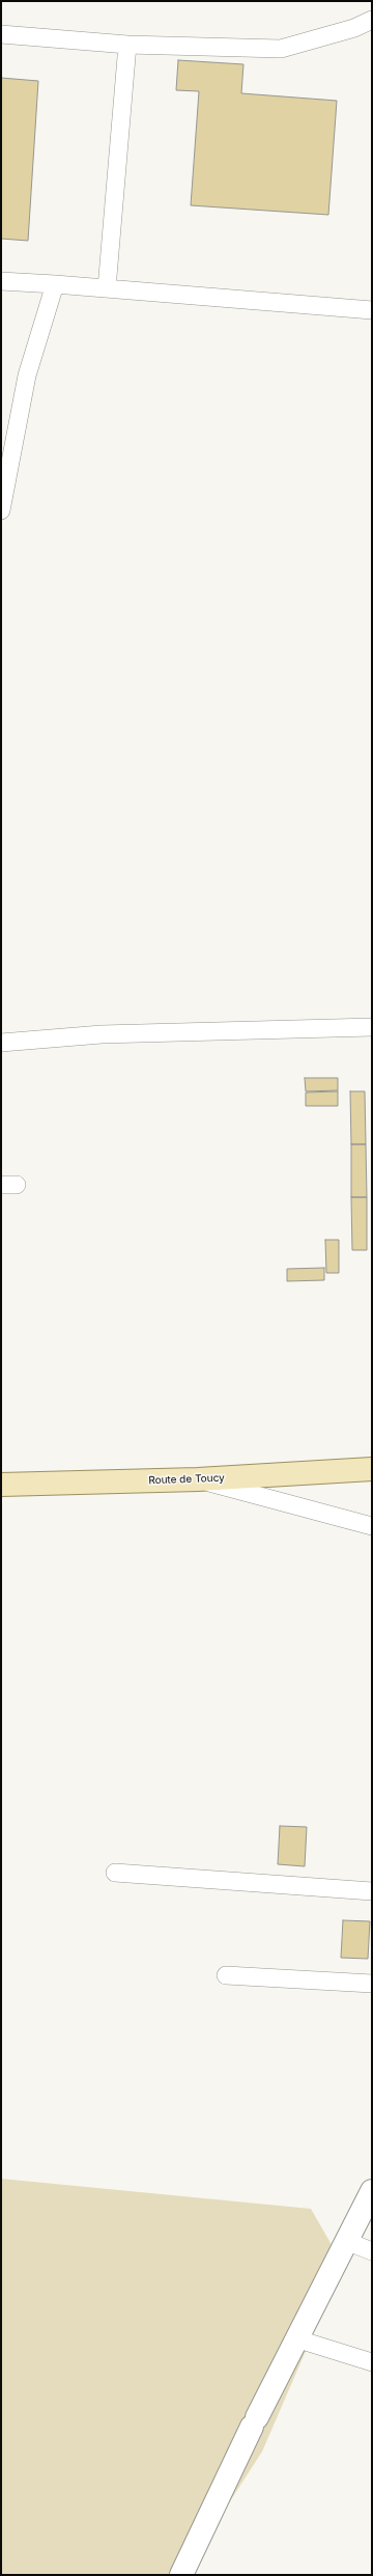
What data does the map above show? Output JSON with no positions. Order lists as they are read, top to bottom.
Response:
{
  "streets": {
    "main road": ["Route de Toucy"]
  }
}
